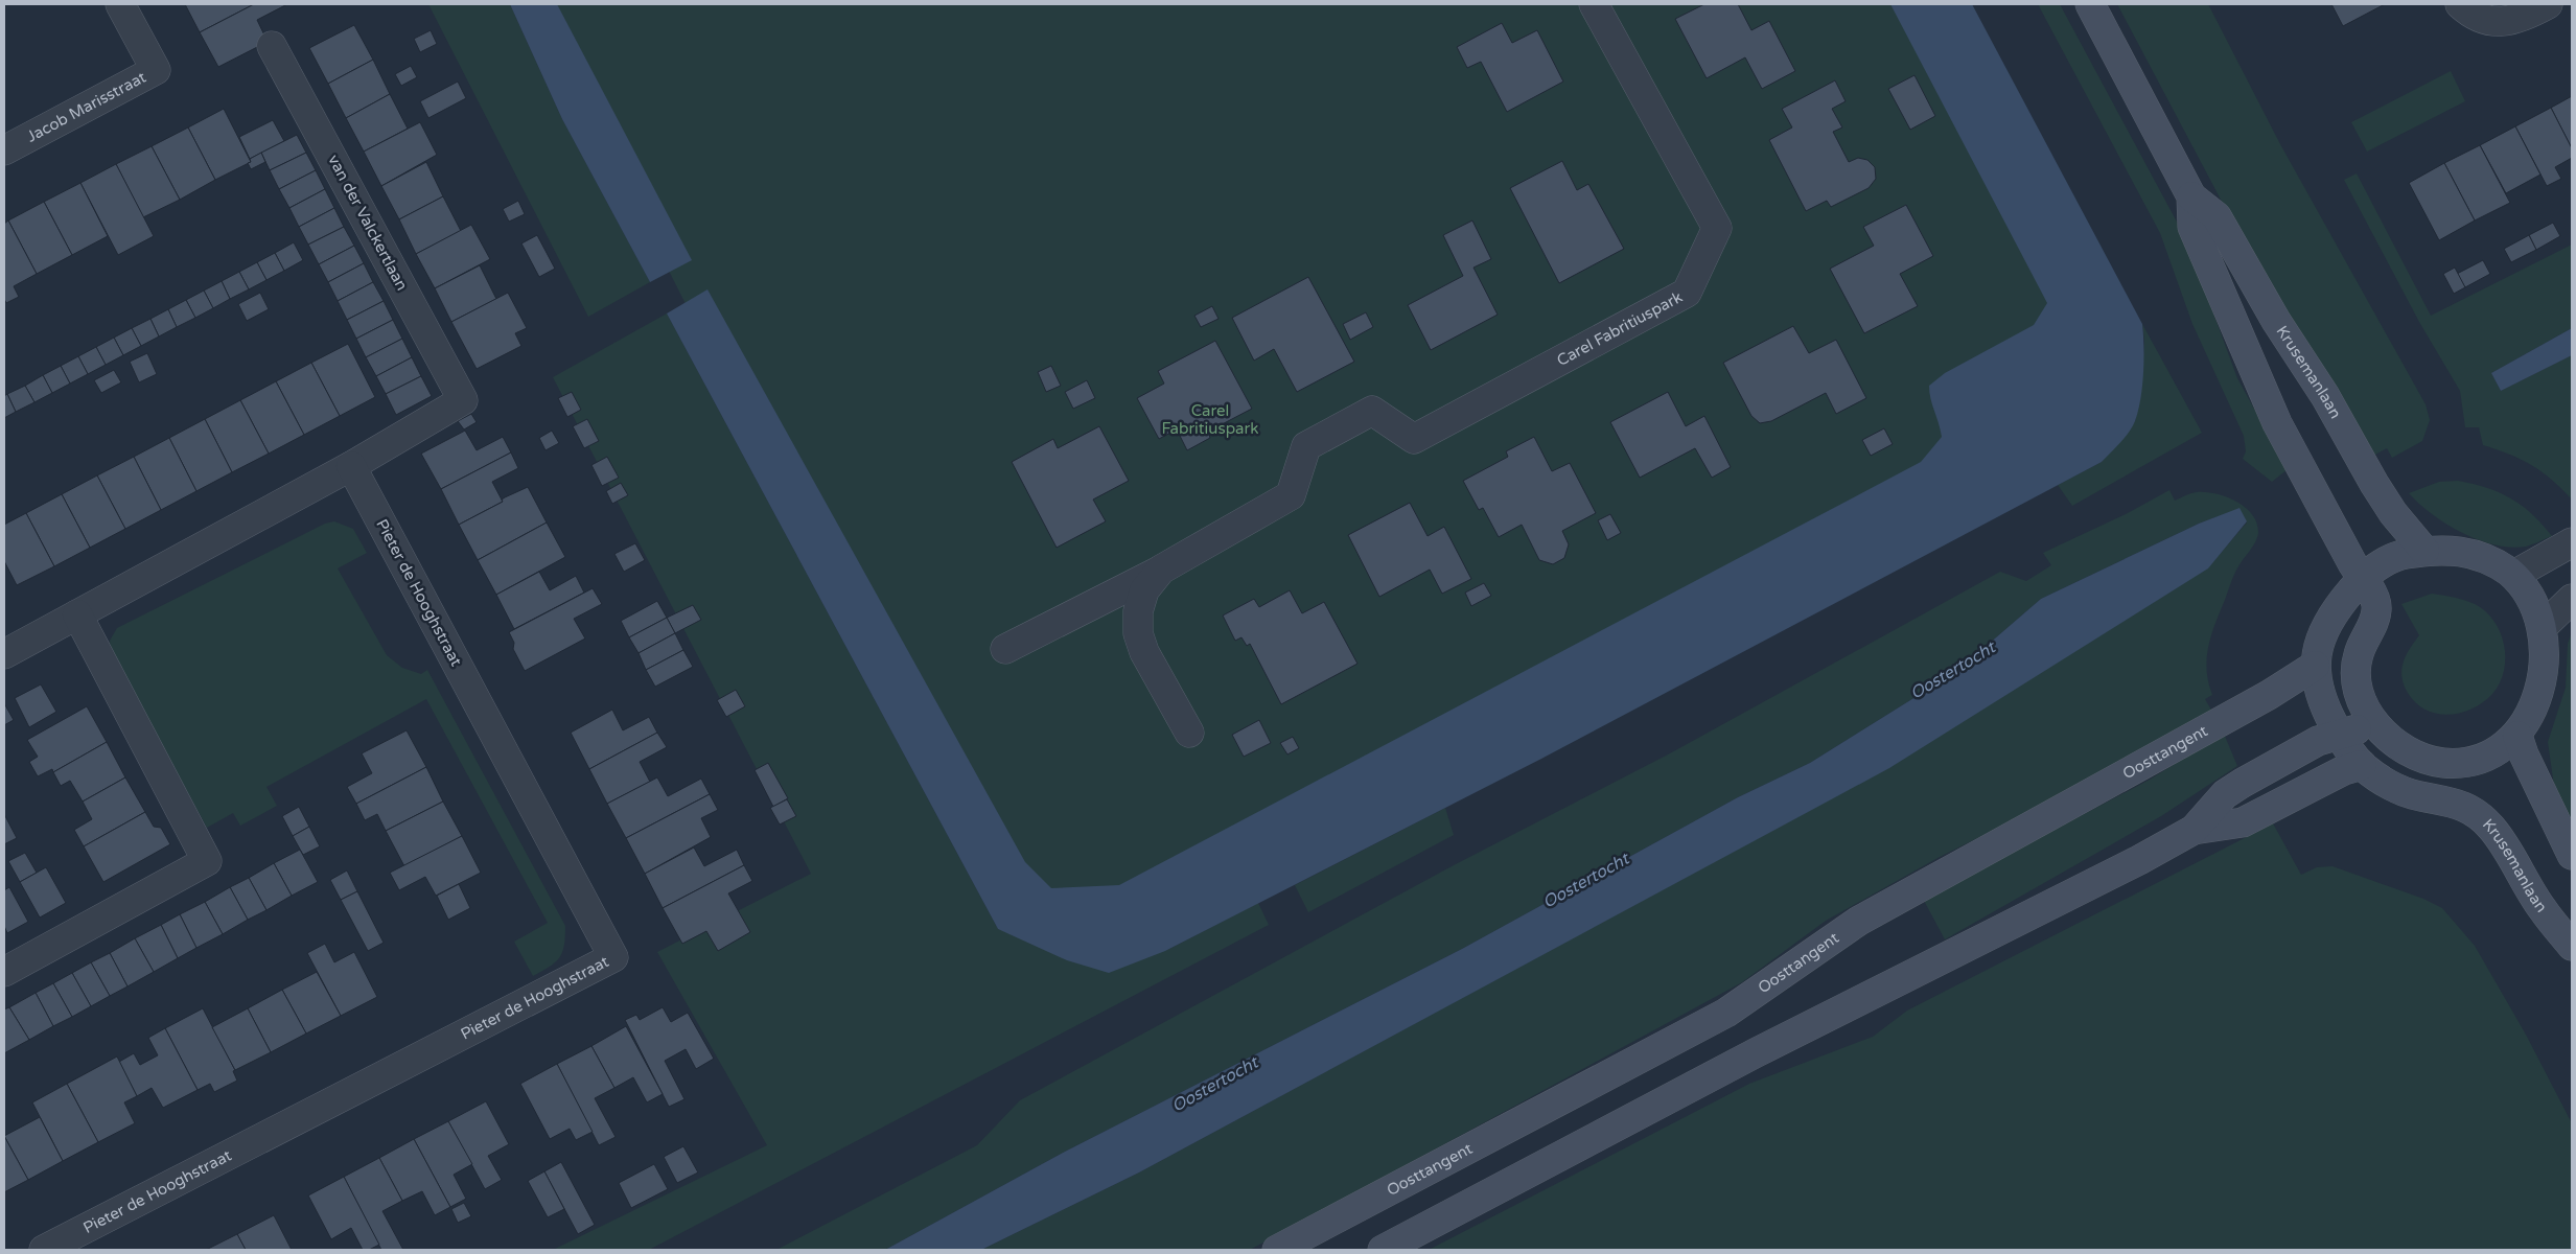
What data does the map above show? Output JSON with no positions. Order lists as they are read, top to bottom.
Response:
{
  "streets": {
    "main road": ["Krusemanlaan", "Oosttangent"],
    "street": [
      "Jacob Marisstraat",
      "van der Valckertlaan",
      "Carel Fabritiuspark",
      "Pieter de Hooghstraat"
    ]
  },
  "crossings": [
    ["van der Valckertlaan", "Pieter de Hooghstraat"],
    ["Krusemanlaan", "Oosttangent"]
  ],
  "water": ["Oostertocht"],
  "parks": ["Carel Fabritiuspark"]
}
